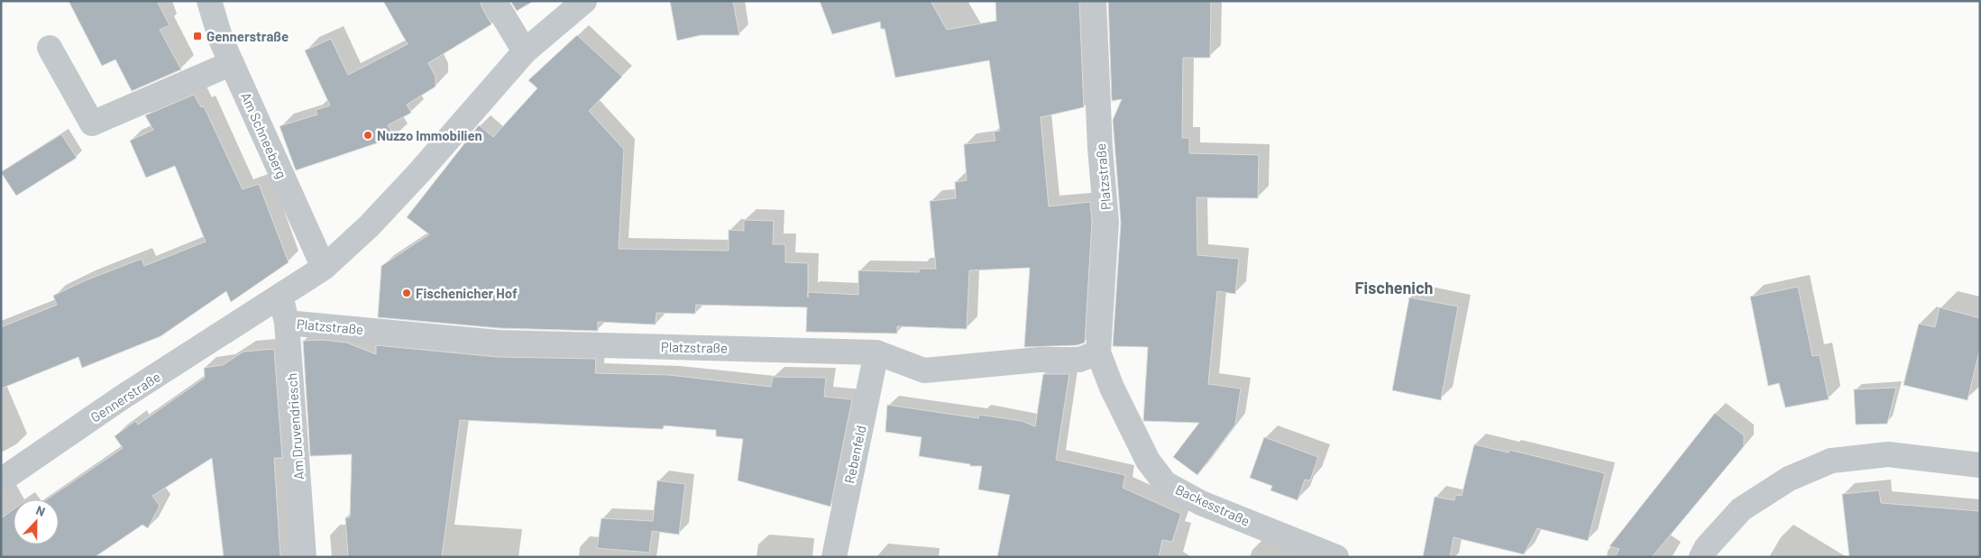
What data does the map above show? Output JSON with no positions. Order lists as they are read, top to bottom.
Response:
{
  "streets": {
    "street": [
      "Am Schneeberg",
      "Platzstraße",
      "Gennerstraße",
      "Am Druvendriesch",
      "Rebenfeld",
      "Backesstraße"
    ]
  },
  "crossings": [
    ["Am Schneeberg", "Gennerstraße"],
    ["Platzstraße", "Am Druvendriesch"],
    ["Platzstraße", "Rebenfeld"],
    ["Platzstraße", "Backesstraße"],
    ["Gennerstraße", "Am Druvendriesch"]
  ],
  "districts": ["Fischenich"],
  "places": {
    "transit": ["Gennerstraße"],
    "other": ["Nuzzo Immobilien", "Fischenicher Hof"]
  },
  "north": "top"
}
